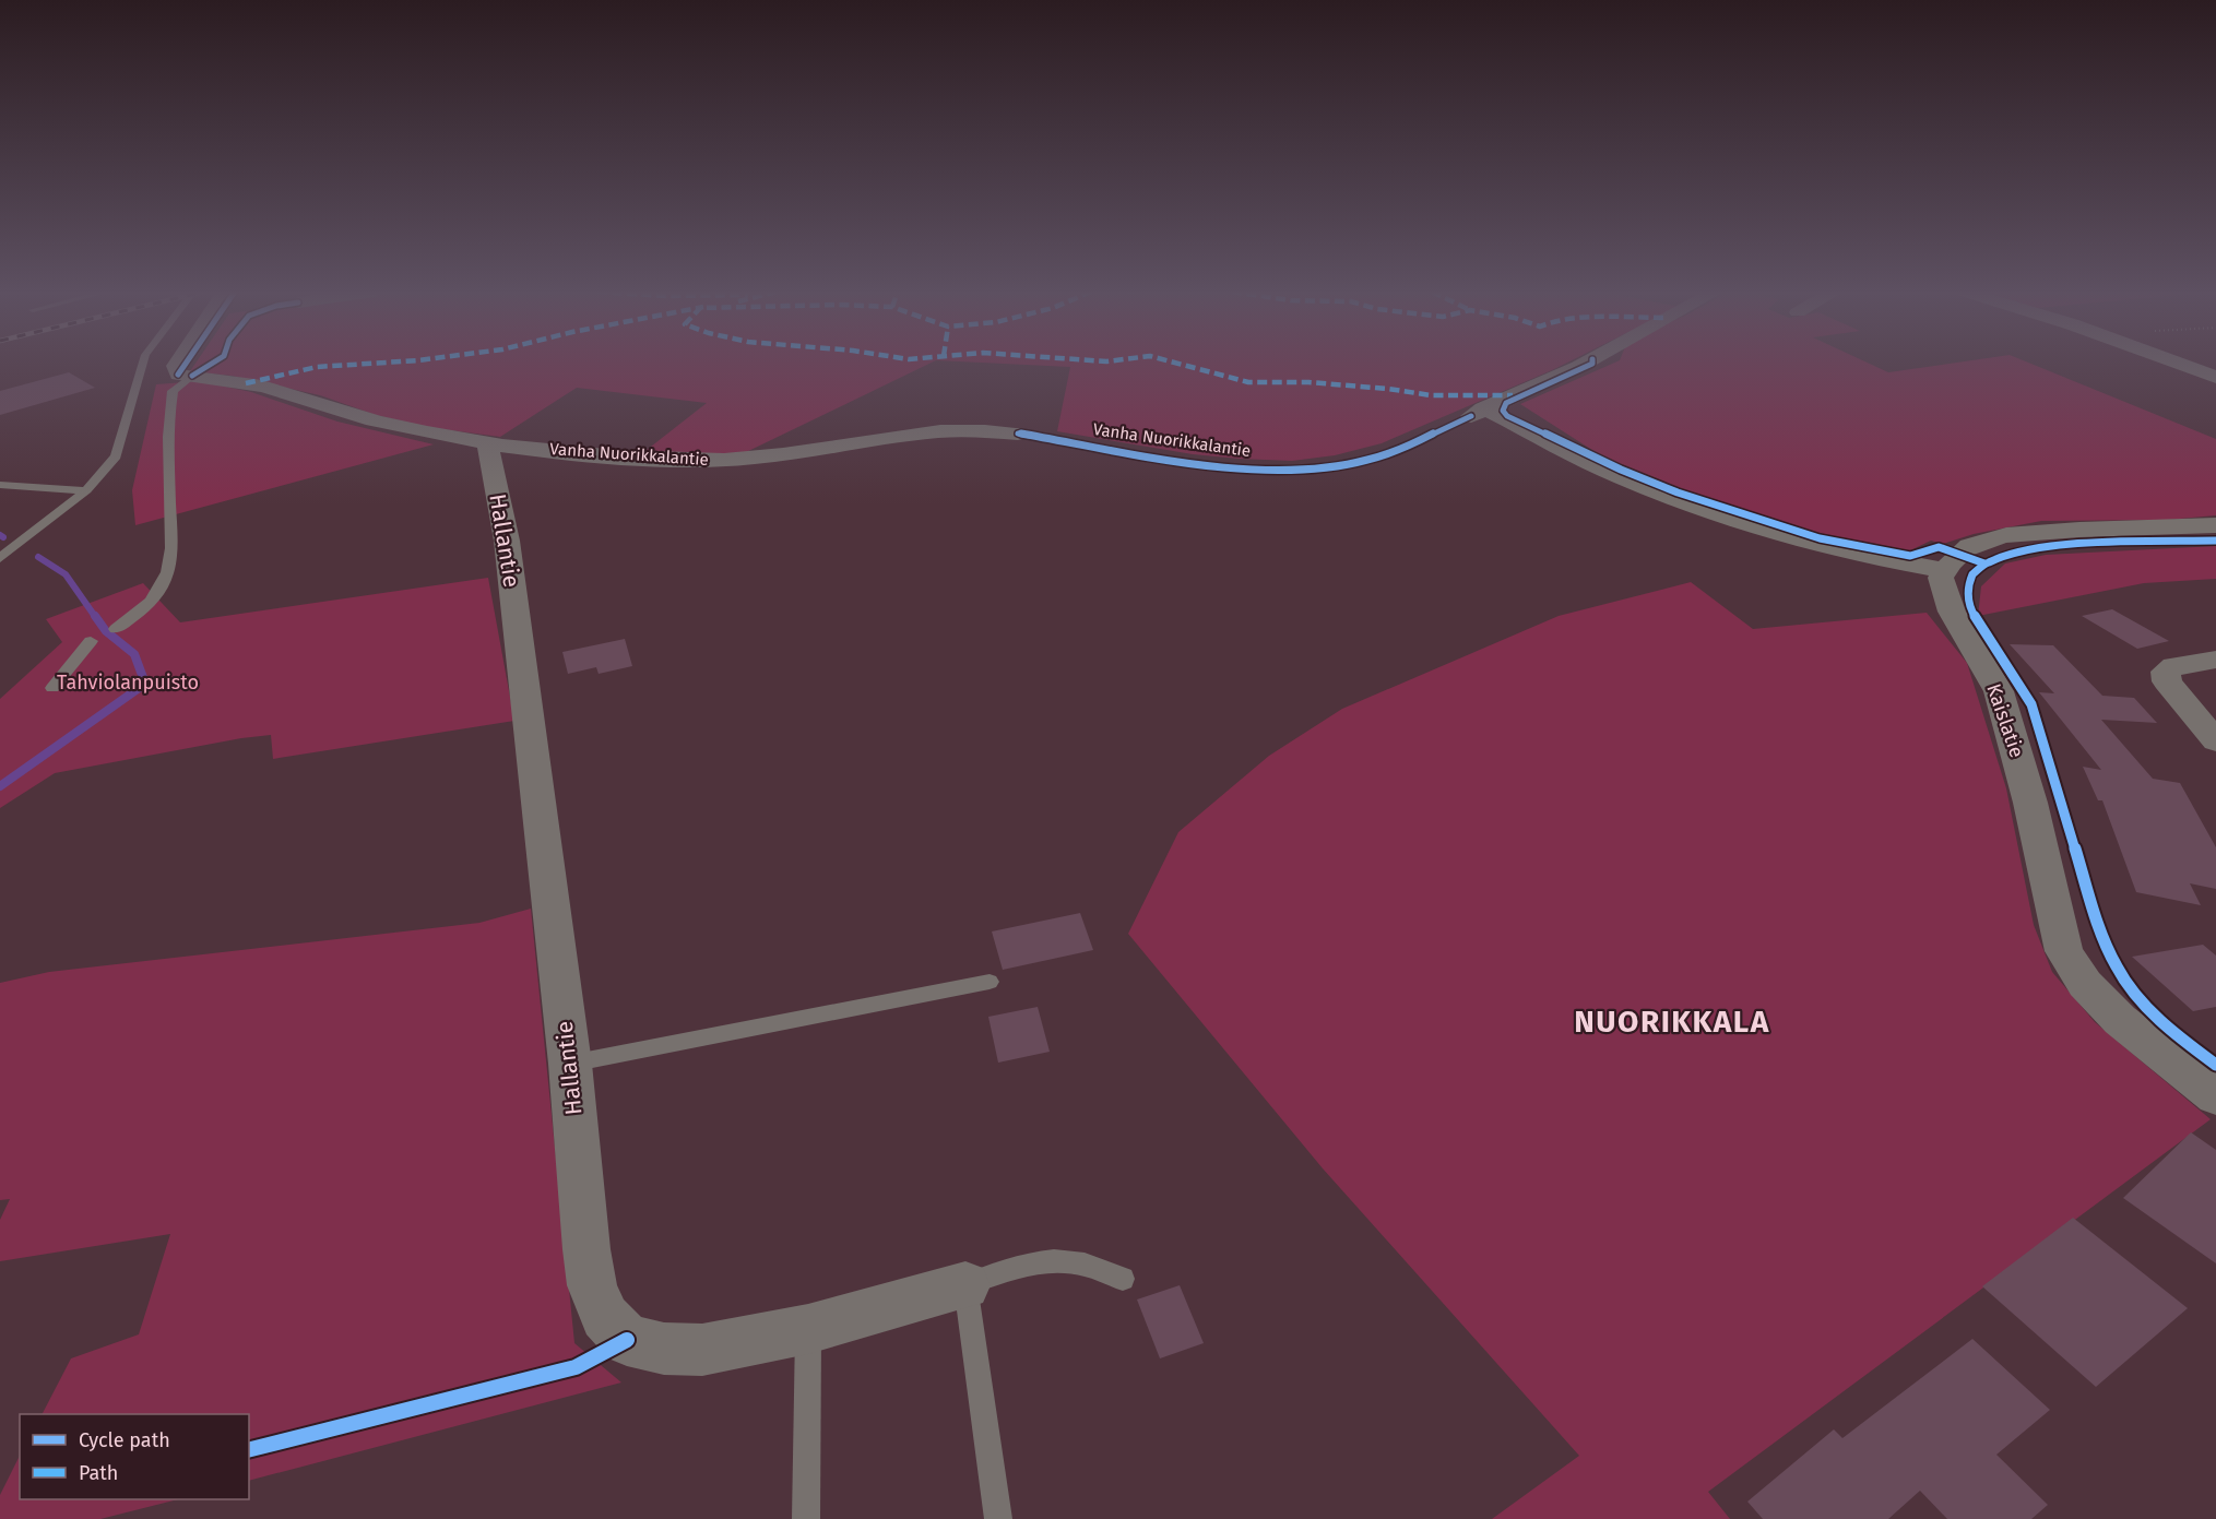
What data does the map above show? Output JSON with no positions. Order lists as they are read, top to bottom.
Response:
{
  "streets": {
    "street": ["Vanha Nuorikkalantie", "Hallantie", "Kaislatie"]
  },
  "crossings": [
    ["Vanha Nuorikkalantie", "Hallantie"]
  ],
  "districts": ["NUORIKKALA"],
  "parks": ["Tahviolanpuisto"],
  "legend": ["Cycle path", "Path"]
}
